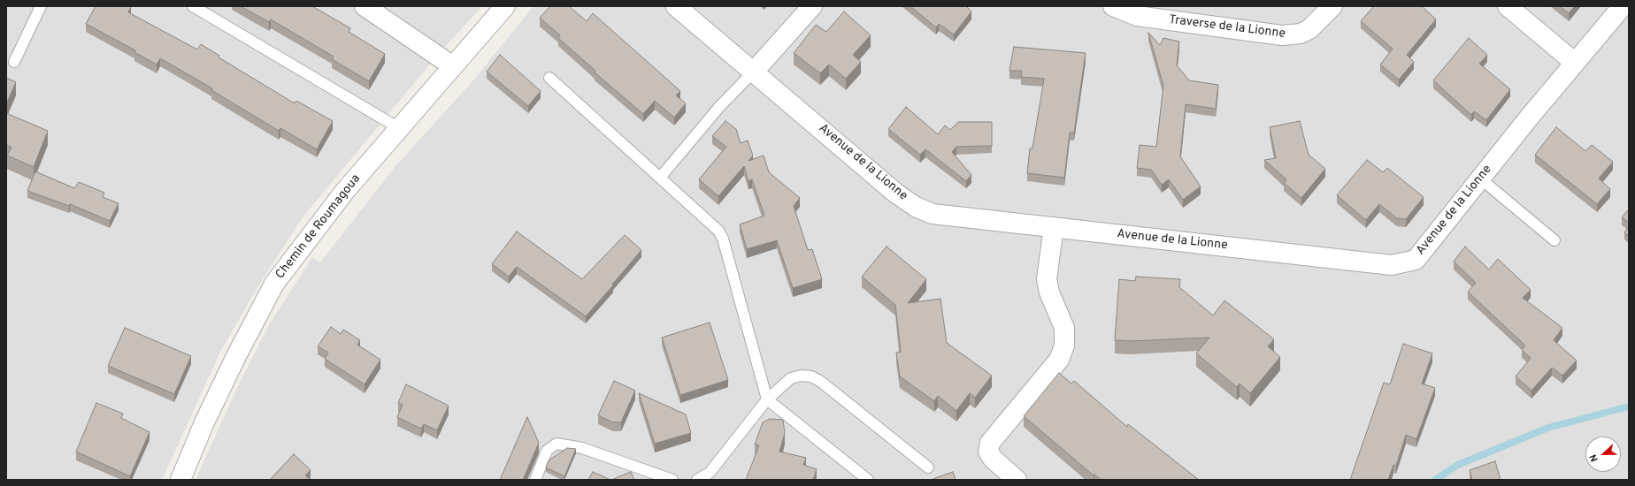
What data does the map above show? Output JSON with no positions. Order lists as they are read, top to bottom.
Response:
{
  "streets": {
    "street": ["Traverse de la Lionne", "Avenue de la Lionne", "Chemin de Roumagoua"]
  },
  "north": "left"
}
